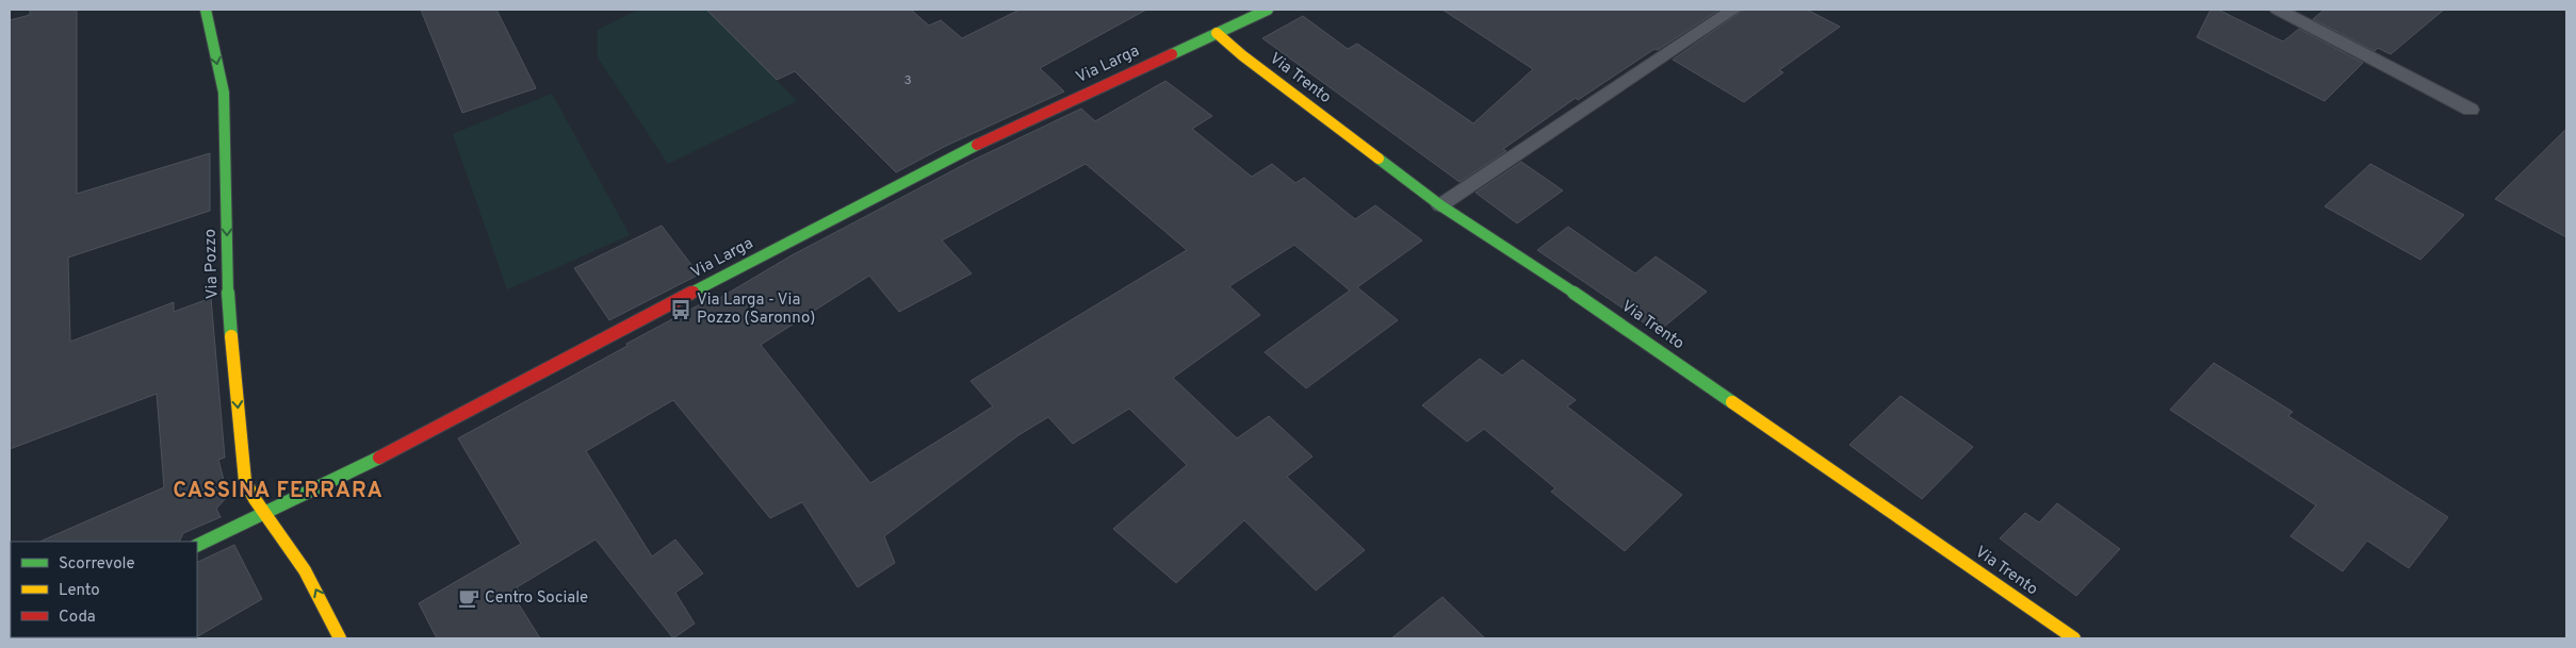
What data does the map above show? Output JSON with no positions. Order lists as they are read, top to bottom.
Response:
{
  "streets": {
    "street": ["Via Larga", "Via Trento", "Via Pozzo"]
  },
  "crossings": [
    ["Via Larga", "Via Trento"],
    ["Via Larga", "Via Pozzo"]
  ],
  "districts": ["CASSINA FERRARA"],
  "places": {
    "bus stop": ["Via Larga - Via Pozzo (Saronno)"],
    "cafe": ["Centro Sociale"]
  },
  "house_numbers": ["3"],
  "legend": ["Scorrevole", "Lento", "Coda"]
}
